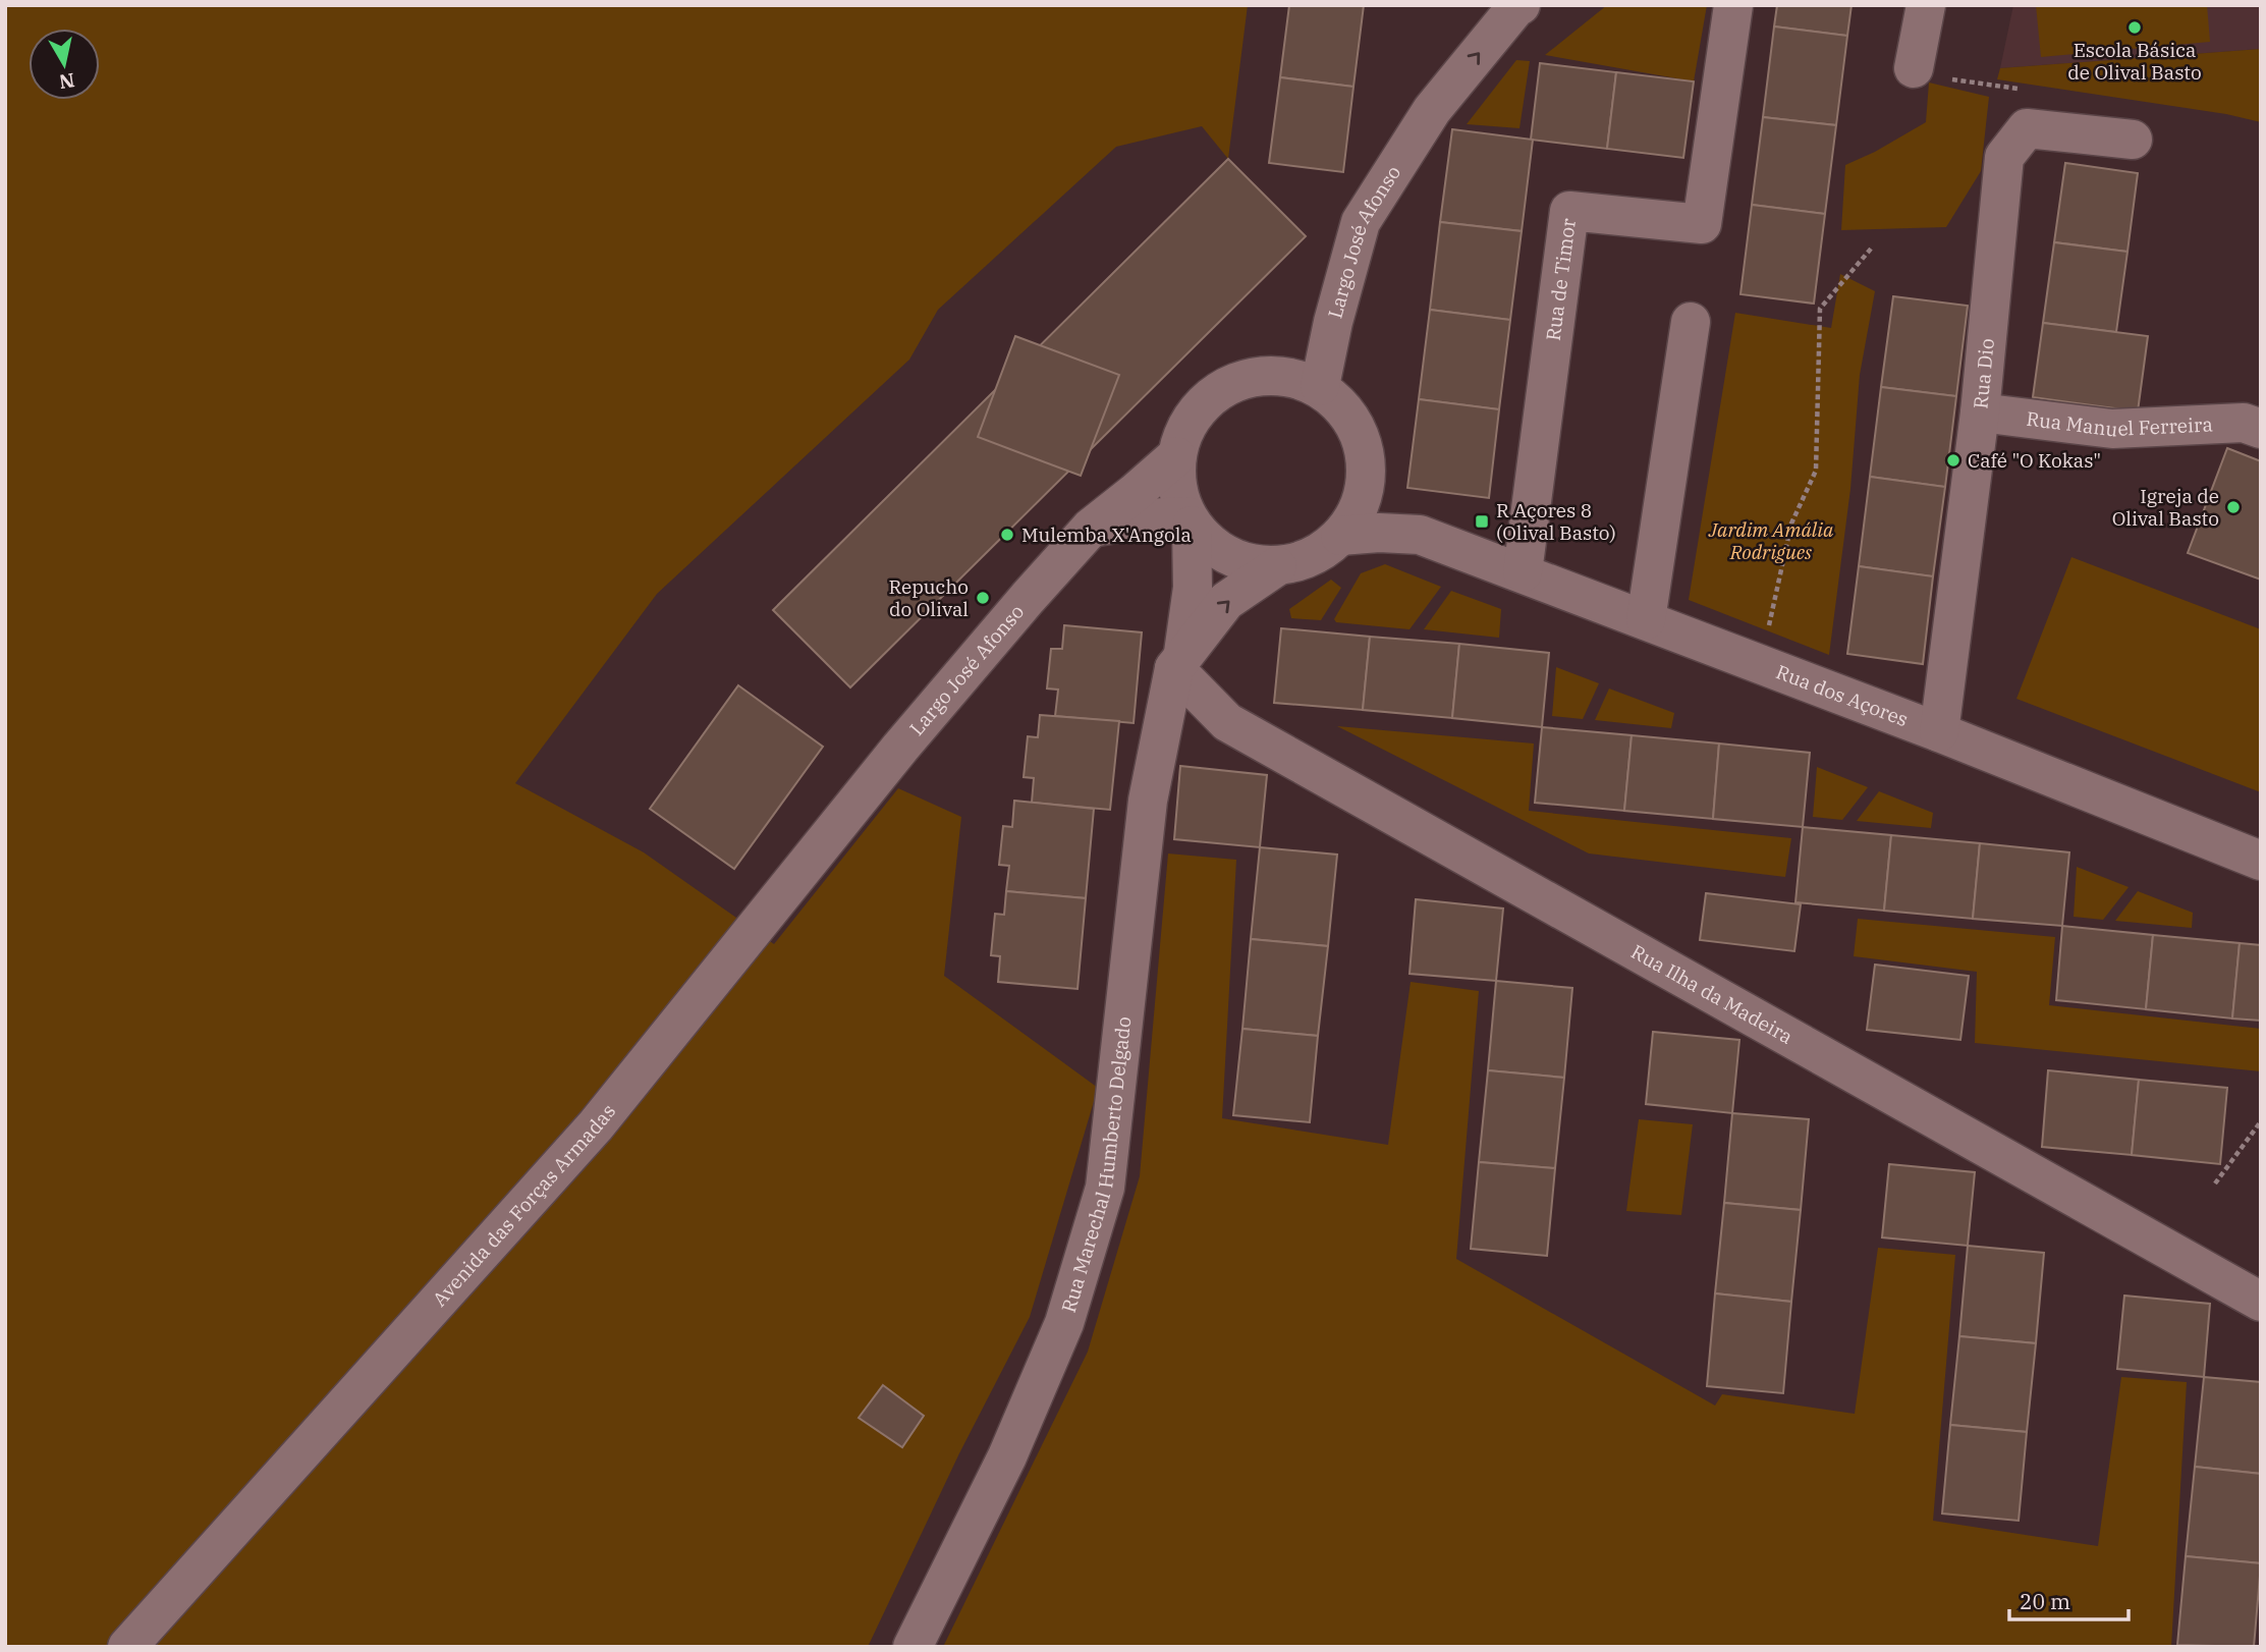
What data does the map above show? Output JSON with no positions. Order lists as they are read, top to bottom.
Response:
{
  "streets": {
    "street": [
      "Largo José Afonso",
      "Rua de Timor",
      "Rua Dio",
      "Rua Manuel Ferreira",
      "Rua dos Açores",
      "Rua Ilha da Madeira",
      "Rua Marechal Humberto Delgado",
      "Avenida das Forças Armadas"
    ]
  },
  "crossings": [
    ["Largo José Afonso", "Rua dos Açores"],
    ["Largo José Afonso", "Rua Marechal Humberto Delgado"],
    ["Largo José Afonso", "Avenida das Forças Armadas"],
    ["Rua de Timor", "Rua dos Açores"],
    ["Rua Dio", "Rua Manuel Ferreira"],
    ["Rua Dio", "Rua dos Açores"],
    ["Rua dos Açores", "Rua Marechal Humberto Delgado"],
    ["Rua Ilha da Madeira", "Rua Marechal Humberto Delgado"]
  ],
  "one_way": ["Largo José Afonso"],
  "parks": ["Jardim Amália Rodrigues"],
  "places": {
    "other": [
      "Escola Básica de Olival Basto",
      "Café \"O Kokas\"",
      "Igreja de Olival Basto",
      "Mulemba X'Angola",
      "Repucho do Olival"
    ],
    "transit": ["R Açores 8 (Olival Basto)"]
  },
  "scale_bar": "20 m",
  "north": "bottom"
}
